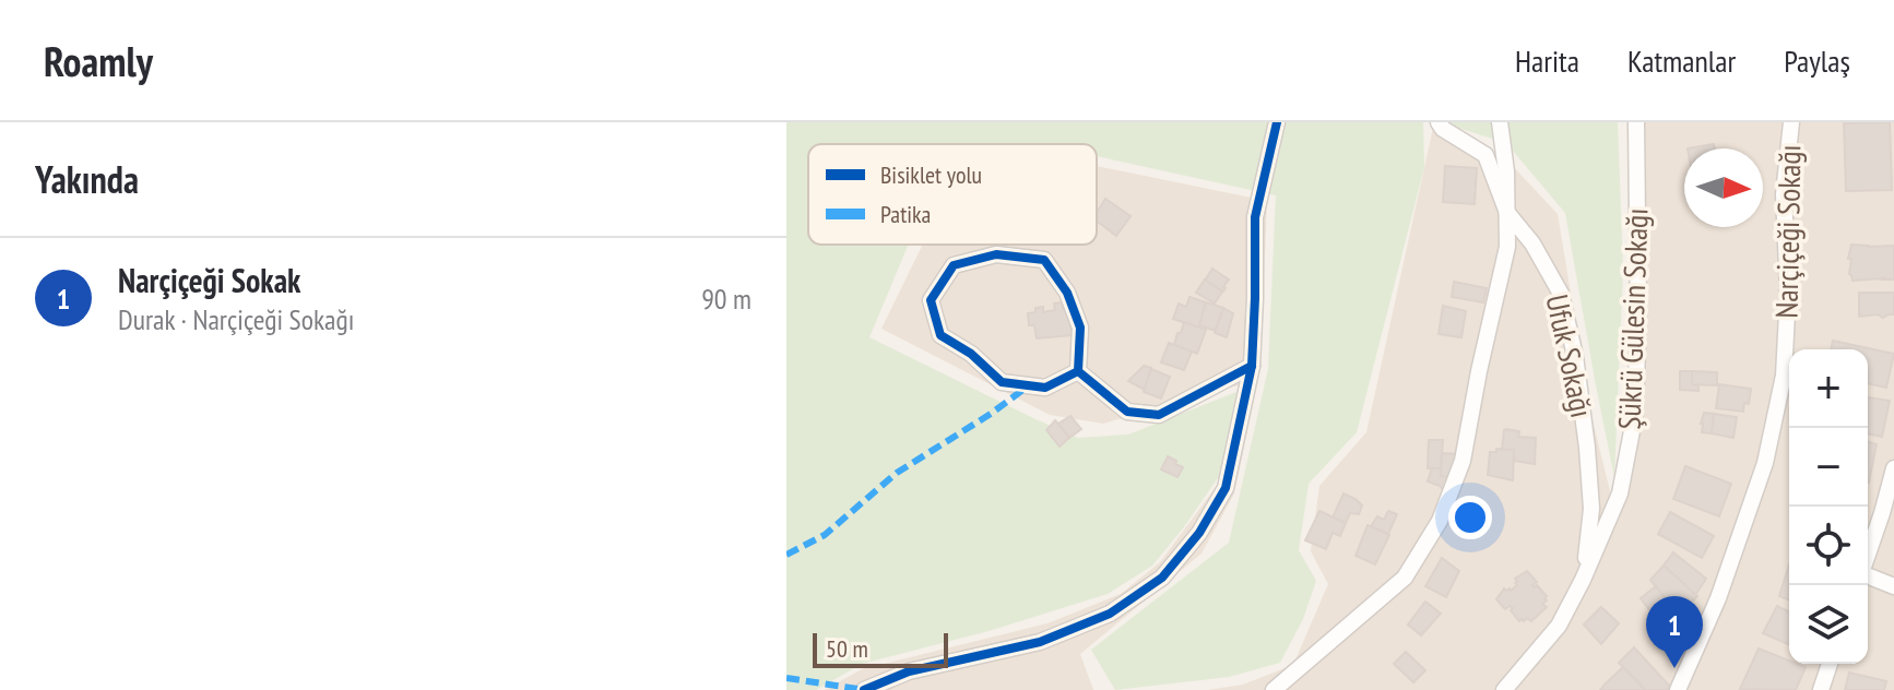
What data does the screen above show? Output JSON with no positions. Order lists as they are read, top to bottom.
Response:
{
  "streets": {
    "street": ["Narçiçeği Sokağı", "Şükrü Gülesin Sokağı", "Ufuk Sokağı"]
  },
  "crossings": [
    ["Şükrü Gülesin Sokağı", "Ufuk Sokağı"]
  ],
  "legend": ["Bisiklet yolu", "Patika"],
  "scale_bar": "50 m",
  "north": "right",
  "page": {
    "header": "Roamly",
    "nav": ["Harita", "Katmanlar", "Paylaş"],
    "heading": "Yakında",
    "list": [
      {
        "mark": "1",
        "name": "Narçiçeği Sokak",
        "note": "Durak · Narçiçeği Sokağı",
        "value": "90 m"
      }
    ],
    "map_buttons": ["+", "−"],
    "pins": "1",
    "scale": "50 m"
  }
}
